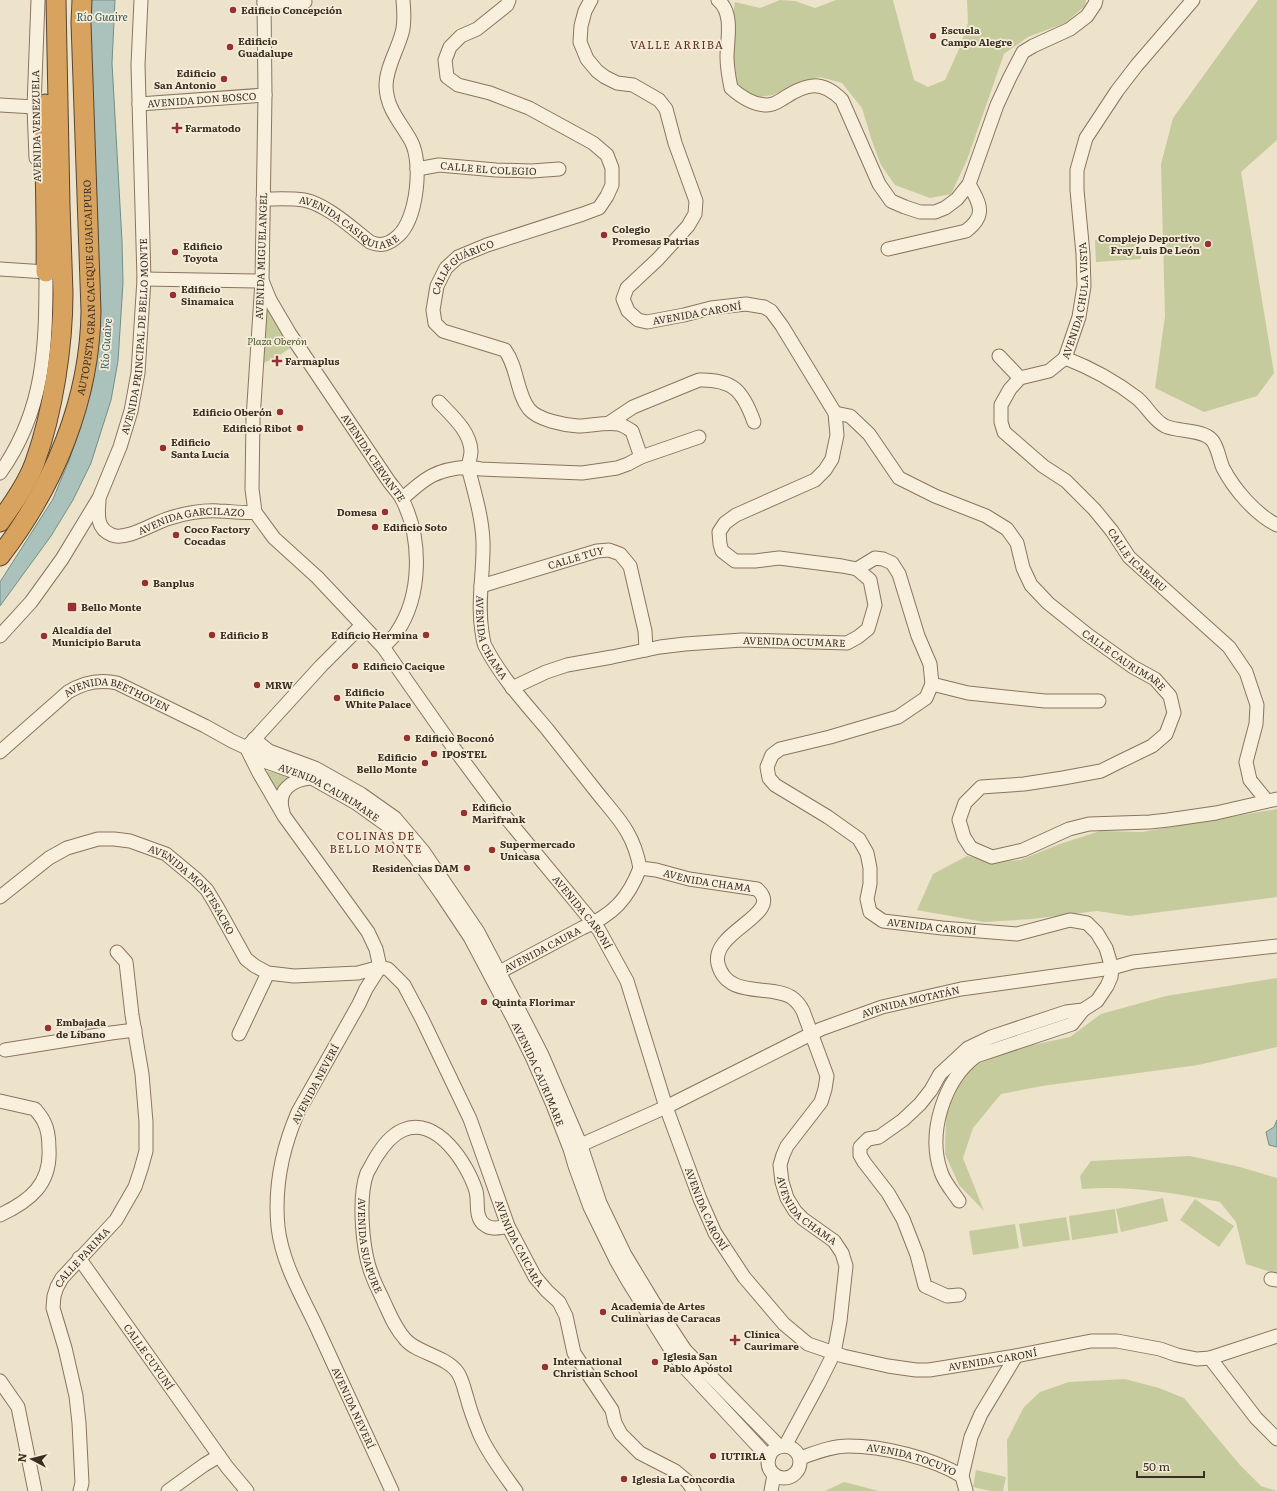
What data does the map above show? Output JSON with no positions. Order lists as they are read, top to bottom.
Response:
{
  "streets": {
    "highway": ["AUTOPISTA GRAN CACIQUE GUAICAIPURO"],
    "street": [
      "AVENIDA DON BOSCO",
      "AVENIDA VENEZUELA",
      "CALLE EL COLEGIO",
      "AVENIDA CASIQUIARE",
      "AVENIDA MIGUELANGEL",
      "CALLE GUÁRICO",
      "AVENIDA CHULA VISTA",
      "AVENIDA CARONÍ",
      "AVENIDA PRINCIPAL DE BELLO MONTE",
      "AVENIDA CERVANTE",
      "AVENIDA GARCILAZO",
      "CALLE TUY",
      "CALLE ICABARU",
      "AVENIDA CHAMA",
      "AVENIDA OCUMARE",
      "CALLE CAURIMARE",
      "AVENIDA BEETHOVEN",
      "AVENIDA CAURIMARE",
      "AVENIDA MONTESACRO",
      "AVENIDA CAURA",
      "AVENIDA MOTATÁN",
      "AVENIDA NEVERÍ",
      "AVENIDA CAICARA",
      "AVENIDA SUAPURE",
      "CALLE PARIMA",
      "CALLE CUYUNÍ",
      "AVENIDA TOCUYO"
    ]
  },
  "crossings": [
    ["AVENIDA DON BOSCO", "AVENIDA MIGUELANGEL"],
    ["AVENIDA DON BOSCO", "AVENIDA PRINCIPAL DE BELLO MONTE"],
    ["CALLE EL COLEGIO", "AVENIDA CASIQUIARE"],
    ["AVENIDA CASIQUIARE", "AVENIDA MIGUELANGEL"],
    ["AVENIDA MIGUELANGEL", "AVENIDA CERVANTE"],
    ["AVENIDA MIGUELANGEL", "AVENIDA GARCILAZO"],
    ["AVENIDA CARONÍ", "AVENIDA CERVANTE"],
    ["AVENIDA CARONÍ", "AVENIDA GARCILAZO"],
    ["AVENIDA CARONÍ", "AVENIDA CHAMA"],
    ["AVENIDA CARONÍ", "AVENIDA OCUMARE"],
    ["AVENIDA CARONÍ", "CALLE CAURIMARE"],
    ["AVENIDA CARONÍ", "AVENIDA CAURA"],
    ["AVENIDA CARONÍ", "AVENIDA MOTATÁN"],
    ["AVENIDA CARONÍ", "AVENIDA TOCUYO"],
    ["AVENIDA PRINCIPAL DE BELLO MONTE", "AVENIDA GARCILAZO"],
    ["CALLE TUY", "AVENIDA CHAMA"],
    ["CALLE TUY", "AVENIDA OCUMARE"],
    ["CALLE ICABARU", "CALLE CAURIMARE"],
    ["AVENIDA CHAMA", "AVENIDA OCUMARE"],
    ["AVENIDA CHAMA", "AVENIDA CAURIMARE"],
    ["AVENIDA CHAMA", "AVENIDA CAURA"],
    ["AVENIDA CHAMA", "AVENIDA MOTATÁN"],
    ["AVENIDA CHAMA", "AVENIDA TOCUYO"],
    ["AVENIDA BEETHOVEN", "AVENIDA CAURIMARE"],
    ["AVENIDA CAURIMARE", "AVENIDA CAURA"],
    ["AVENIDA CAURIMARE", "AVENIDA MOTATÁN"],
    ["AVENIDA CAURIMARE", "AVENIDA TOCUYO"],
    ["AVENIDA MONTESACRO", "AVENIDA NEVERÍ"],
    ["AVENIDA MONTESACRO", "AVENIDA CAICARA"],
    ["AVENIDA NEVERÍ", "AVENIDA CAICARA"],
    ["AVENIDA CAICARA", "AVENIDA SUAPURE"],
    ["CALLE PARIMA", "CALLE CUYUNÍ"]
  ],
  "districts": ["VALLE ARRIBA", "COLINAS DE BELLO MONTE"],
  "water": ["Río Guaire"],
  "parks": ["Plaza Oberón"],
  "places": {
    "other": [
      "Edificio Concepción",
      "Escuela Campo Alegre",
      "Edificio Guadalupe",
      "Edificio San Antonio",
      "Colegio Promesas Patrias",
      "Complejo Deportivo Fray Luis De León",
      "Edificio Toyota",
      "Edificio Sinamaica",
      "Edificio Oberón",
      "Edificio Ribot",
      "Edificio Santa Lucía",
      "Domesa",
      "Edificio Soto",
      "Coco Factory Cocadas",
      "Banplus",
      "Edificio B",
      "Edificio Hermina",
      "Alcaldía del Municipio Baruta",
      "Edificio Cacique",
      "MRW",
      "Edificio White Palace",
      "Edificio Boconó",
      "IPOSTEL",
      "Edificio Bello Monte",
      "Edificio Marifrank",
      "Supermercado Unicasa",
      "Residencias DAM",
      "Quinta Florimar",
      "Embajada de Líbano",
      "Academia de Artes Culinarias de Caracas",
      "Iglesia San Pablo Apóstol",
      "International Christian School",
      "IUTIRLA",
      "Iglesia La Concordia"
    ],
    "health": ["Farmatodo", "Farmaplus", "Clínica Caurimare"],
    "transit": ["Bello Monte"]
  },
  "scale_bar": "50 m",
  "north": "left"
}
